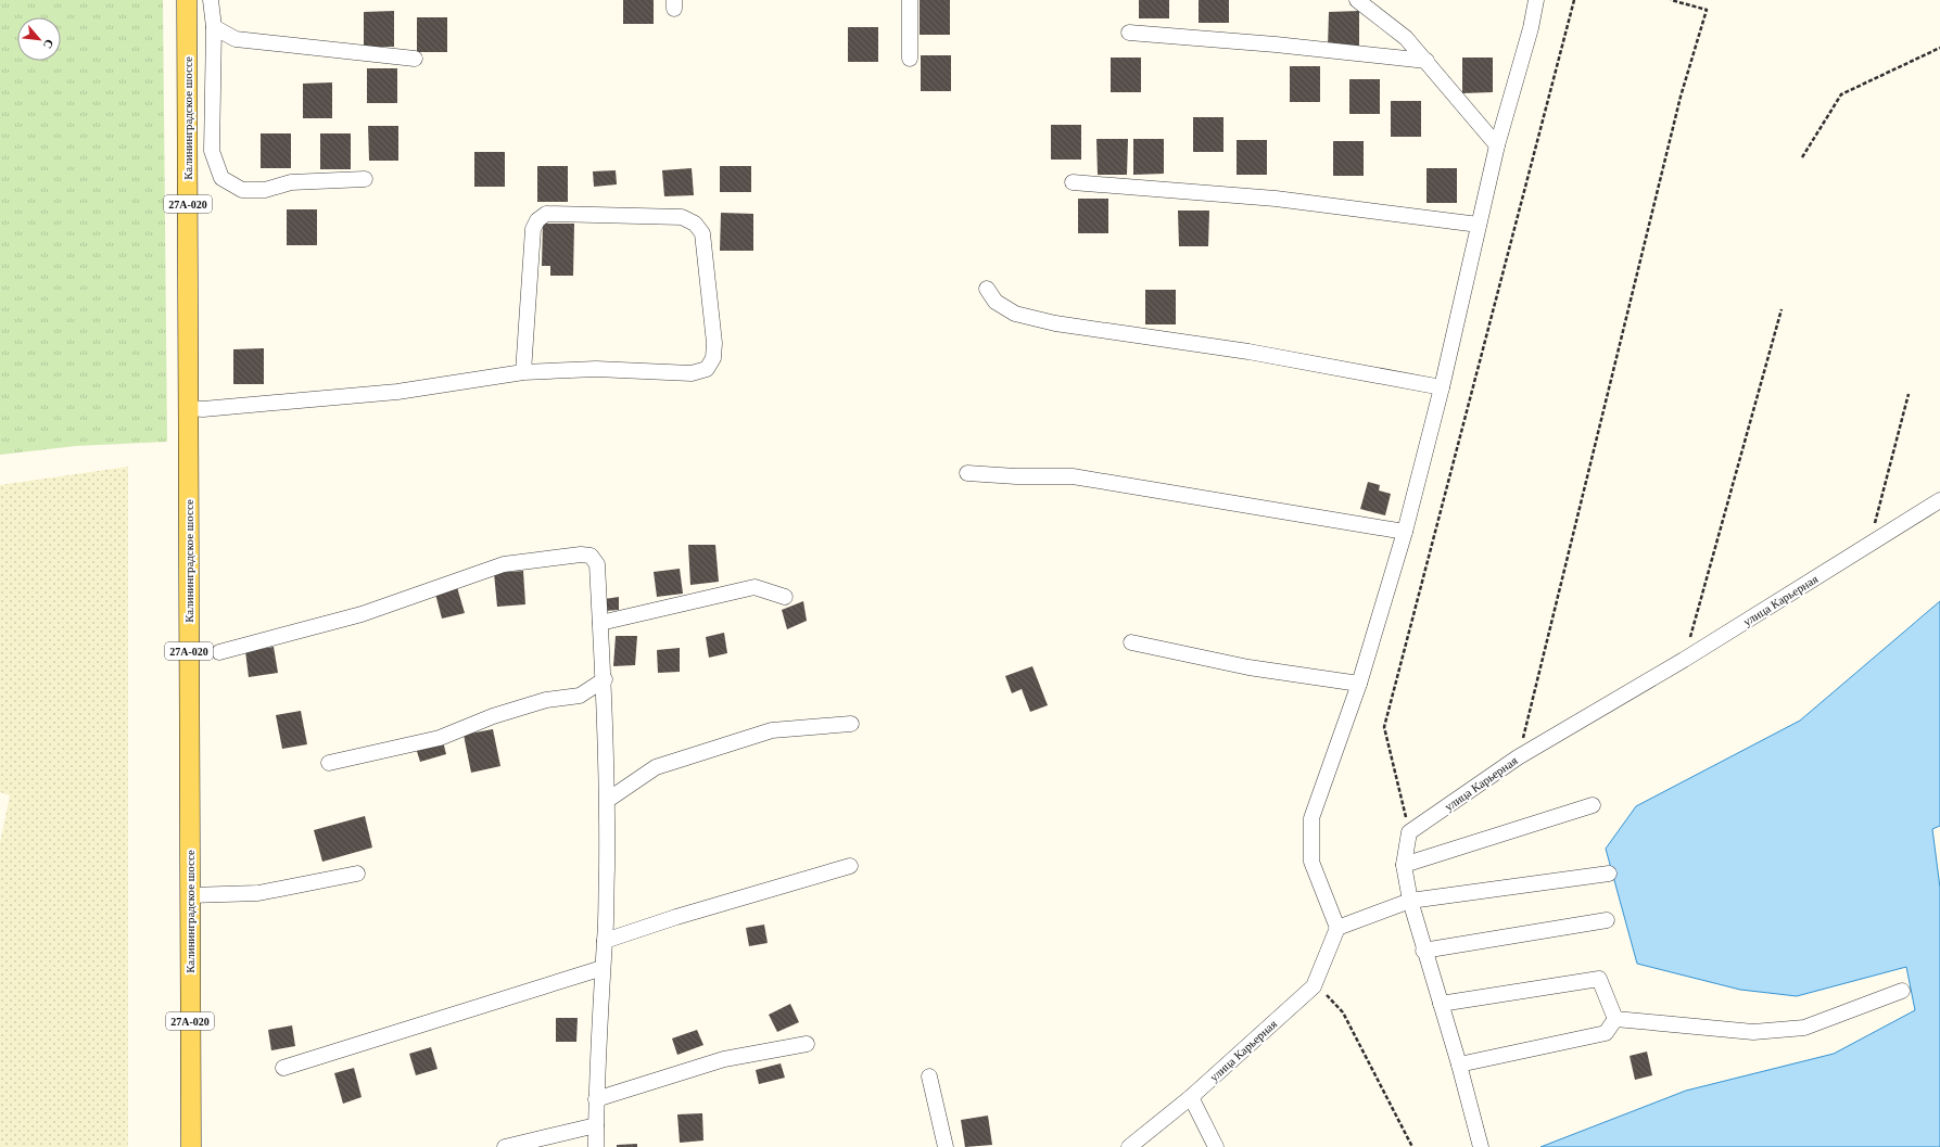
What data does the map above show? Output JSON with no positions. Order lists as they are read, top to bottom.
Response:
{
  "streets": {
    "main road": ["Калининградское шоссе", "27А-020"],
    "street": ["улица Карьерная"]
  },
  "north": "bottom right"
}
